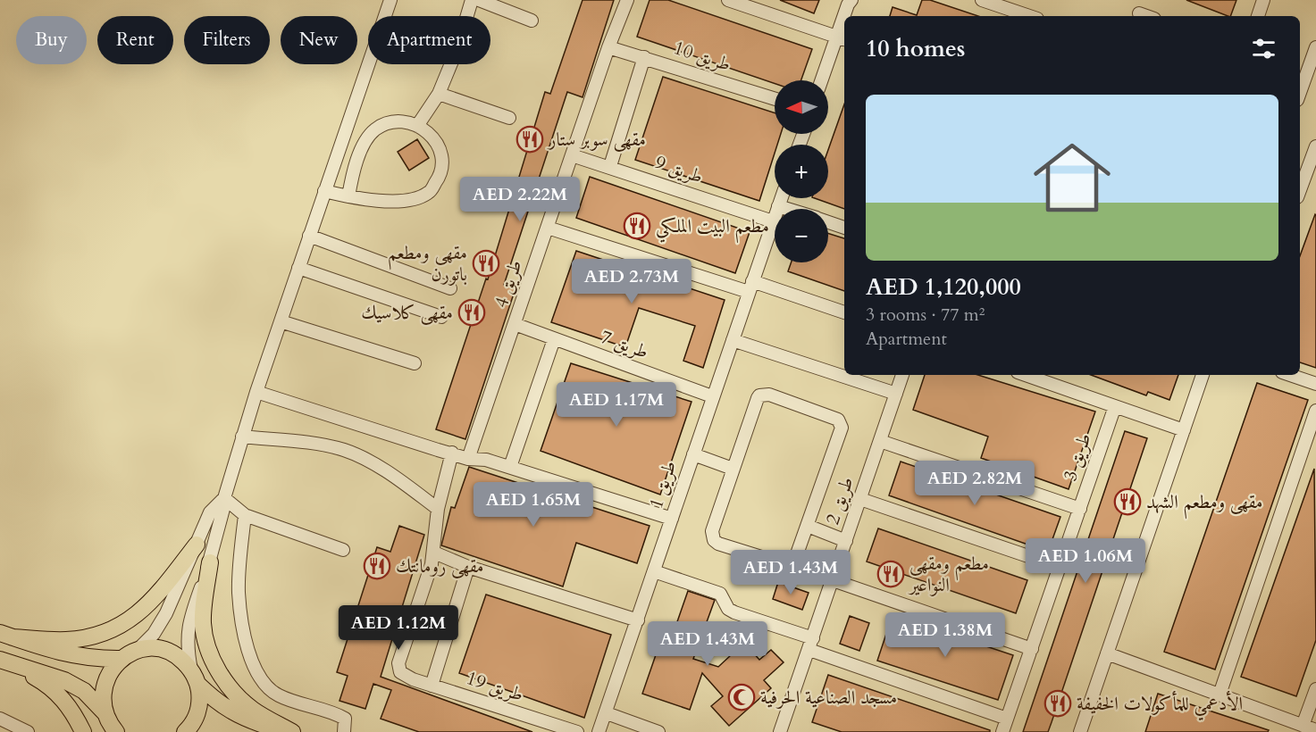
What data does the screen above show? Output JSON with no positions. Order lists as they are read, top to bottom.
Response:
{
  "streets": {
    "street": [
      "طريق 10",
      "طريق 9",
      "طريق 4",
      "طريق 7",
      "طريق 3",
      "طريق 1",
      "طريق 2",
      "طريق 19"
    ]
  },
  "crossings": [
    ["طريق 10", "طريق 4"],
    ["طريق 9", "طريق 4"],
    ["طريق 9", "طريق 1"],
    ["طريق 4", "طريق 7"],
    ["طريق 7", "طريق 1"]
  ],
  "places": {
    "restaurant": [
      "مقهى سوبر ستار",
      "مطعم البيت الملكي",
      "مقهى ومطعم باتورن",
      "مقهى كلاسيك",
      "مقهى ومطعم الشهد",
      "مقهى رومانتك",
      "مطعم ومقهى النواعير",
      "الأدعمي للمأكولات الخفيفة"
    ],
    "mosque": ["مسجد الصناعية الحرفية"]
  },
  "north": "left",
  "page": {
    "chip": [
      "Buy",
      "Rent",
      "Filters",
      "New",
      "Apartment"
    ],
    "heading": "10 homes",
    "map_buttons": ["+", "−"],
    "list": [
      {
        "name": "AED 1,120,000",
        "note": "3 rooms · 77 m² · Apartment"
      }
    ],
    "price": [
      "AED 2.22M",
      "AED 2.73M",
      "AED 1.17M",
      "AED 2.82M",
      "AED 1.65M",
      "AED 1.06M",
      "AED 1.43M",
      "AED 1.12M",
      "AED 1.38M",
      "AED 1.43M"
    ]
  }
}
